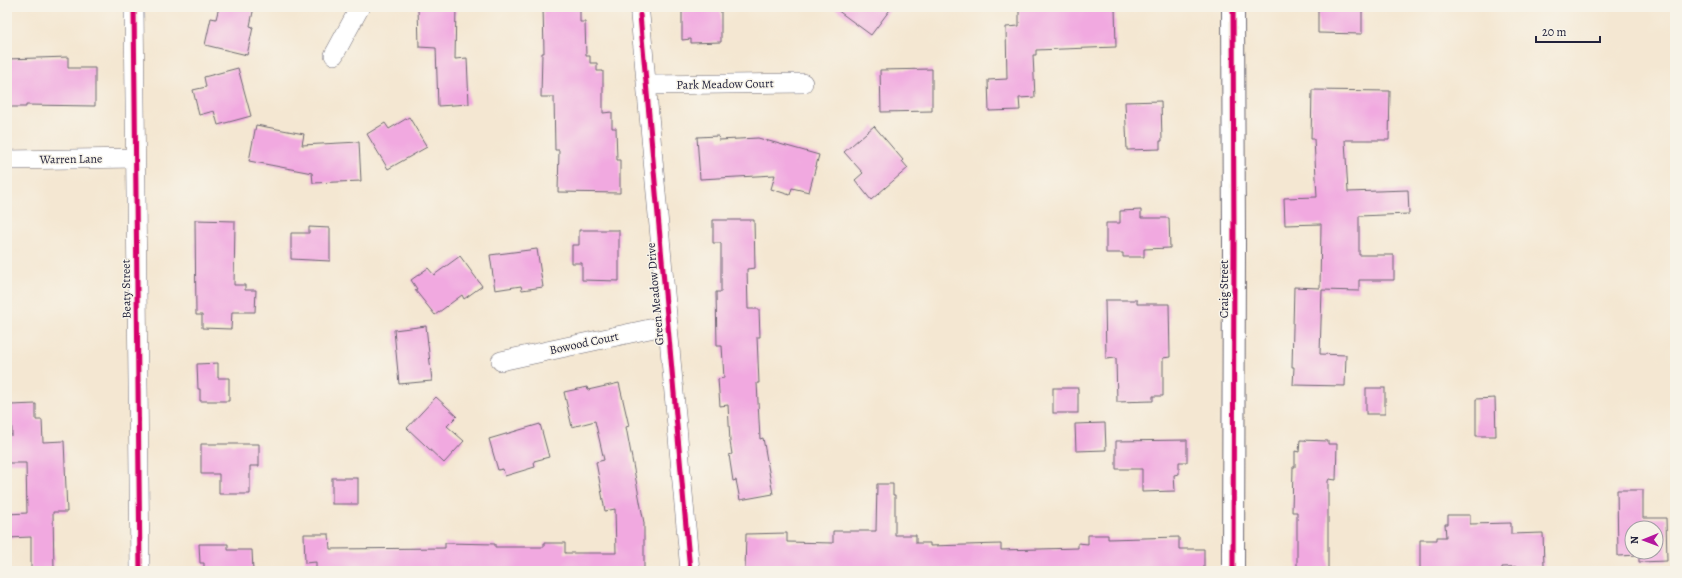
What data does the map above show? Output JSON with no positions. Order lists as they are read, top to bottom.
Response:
{
  "streets": {
    "street": [
      "Park Meadow Court",
      "Warren Lane",
      "Beaty Street",
      "Craig Street",
      "Green Meadow Drive",
      "Bowood Court"
    ]
  },
  "crossings": [
    ["Park Meadow Court", "Green Meadow Drive"],
    ["Warren Lane", "Beaty Street"],
    ["Green Meadow Drive", "Bowood Court"]
  ],
  "scale_bar": "20 m",
  "north": "left"
}
